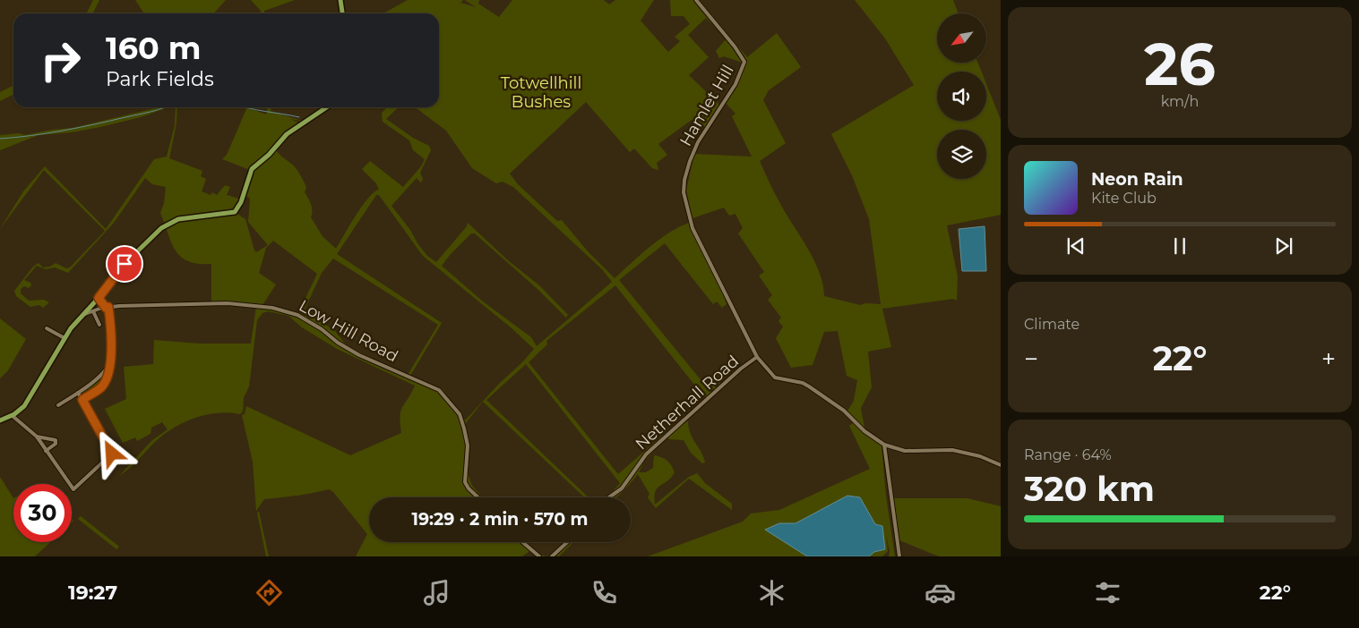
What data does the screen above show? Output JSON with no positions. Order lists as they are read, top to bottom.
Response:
{
  "streets": {
    "street": ["Hamlet Hill", "Low Hill Road", "Netherhall Road"]
  },
  "crossings": [
    ["Hamlet Hill", "Netherhall Road"]
  ],
  "parks": ["Totwellhill Bushes"],
  "north": "bottom left",
  "page": {
    "tile": [
      ["26", "km/h"],
      "Climate",
      ["Range · 64%", "320 km"]
    ],
    "turn": ["160 m", "Park Fields"],
    "song": ["Neon Rain", "Kite Club"],
    "heat": ["−", "22°", "+"],
    "limit": "30",
    "trip": "19:29 · 2 min · 570 m",
    "tabs": ["19:27", "22°"]
  }
}
